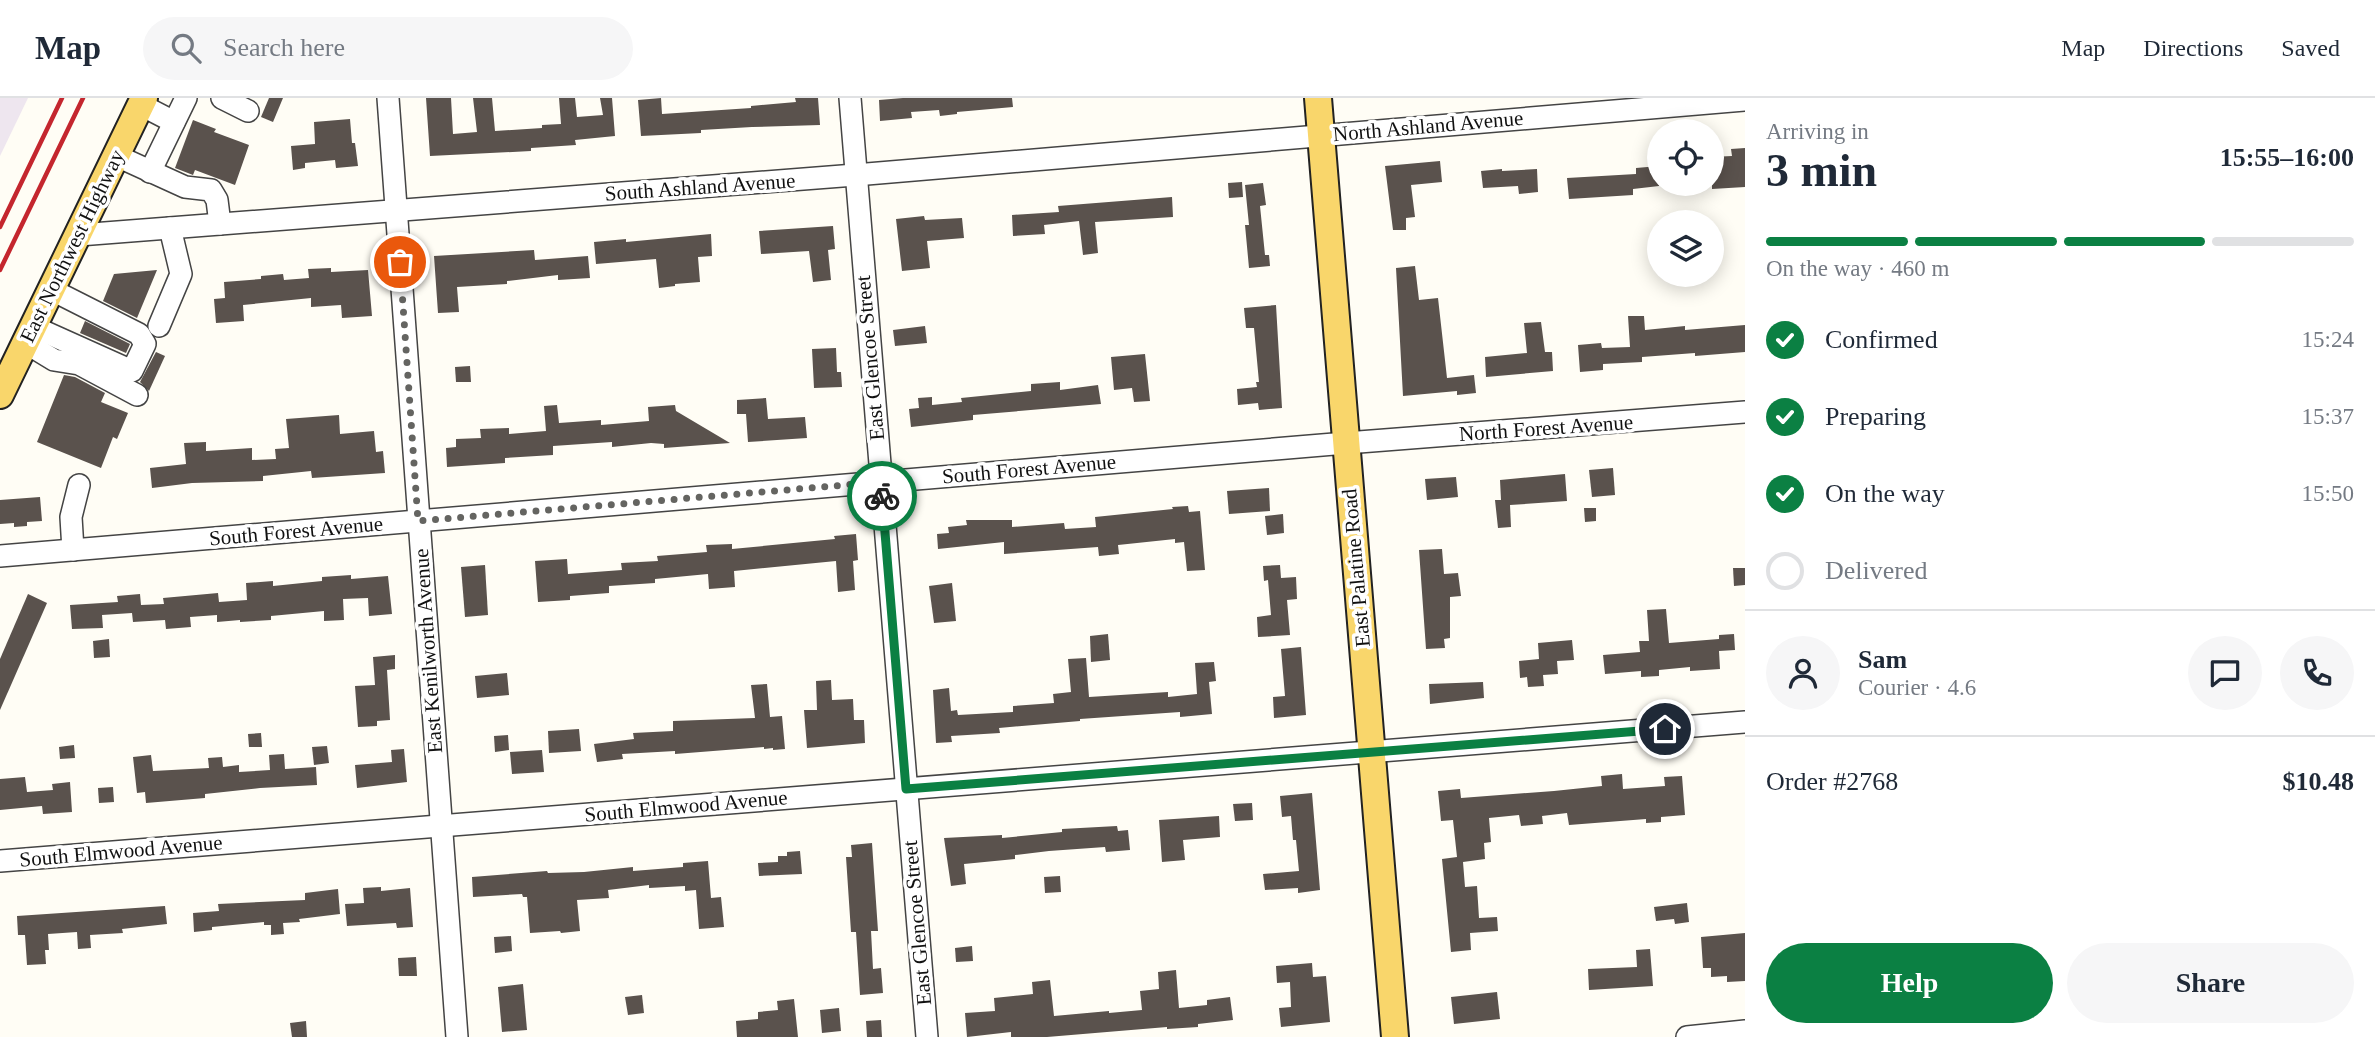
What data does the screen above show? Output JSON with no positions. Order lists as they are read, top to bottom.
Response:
{
  "streets": {
    "main road": ["East Northwest Highway", "East Palatine Road"],
    "street": [
      "North Ashland Avenue",
      "South Ashland Avenue",
      "East Glencoe Street",
      "North Forest Avenue",
      "South Forest Avenue",
      "East Kenilworth Avenue",
      "South Elmwood Avenue"
    ]
  },
  "crossings": [
    ["North Ashland Avenue", "South Ashland Avenue"],
    ["North Ashland Avenue", "East Palatine Road"],
    ["South Ashland Avenue", "East Northwest Highway"],
    ["South Ashland Avenue", "East Glencoe Street"],
    ["South Ashland Avenue", "East Palatine Road"],
    ["South Ashland Avenue", "East Kenilworth Avenue"],
    ["East Glencoe Street", "South Forest Avenue"],
    ["East Glencoe Street", "South Elmwood Avenue"],
    ["North Forest Avenue", "South Forest Avenue"],
    ["North Forest Avenue", "East Palatine Road"],
    ["South Forest Avenue", "East Palatine Road"],
    ["South Forest Avenue", "East Kenilworth Avenue"],
    ["East Palatine Road", "South Elmwood Avenue"],
    ["East Kenilworth Avenue", "South Elmwood Avenue"]
  ],
  "page": {
    "header": "Map",
    "search": "Search here",
    "nav": ["Map", "Directions", "Saved"],
    "heading": ["3 min", "Arriving in", "15:55–16:00"],
    "panel": [
      "Sam",
      "Courier · 4.6",
      "Order #2768",
      "$10.48"
    ],
    "bar": "On the way · 460 m",
    "list": [
      ["Confirmed", "15:24"],
      ["Preparing", "15:37"],
      ["On the way", "15:50"],
      "Delivered"
    ],
    "buttons": ["Help", "Share"]
  }
}
